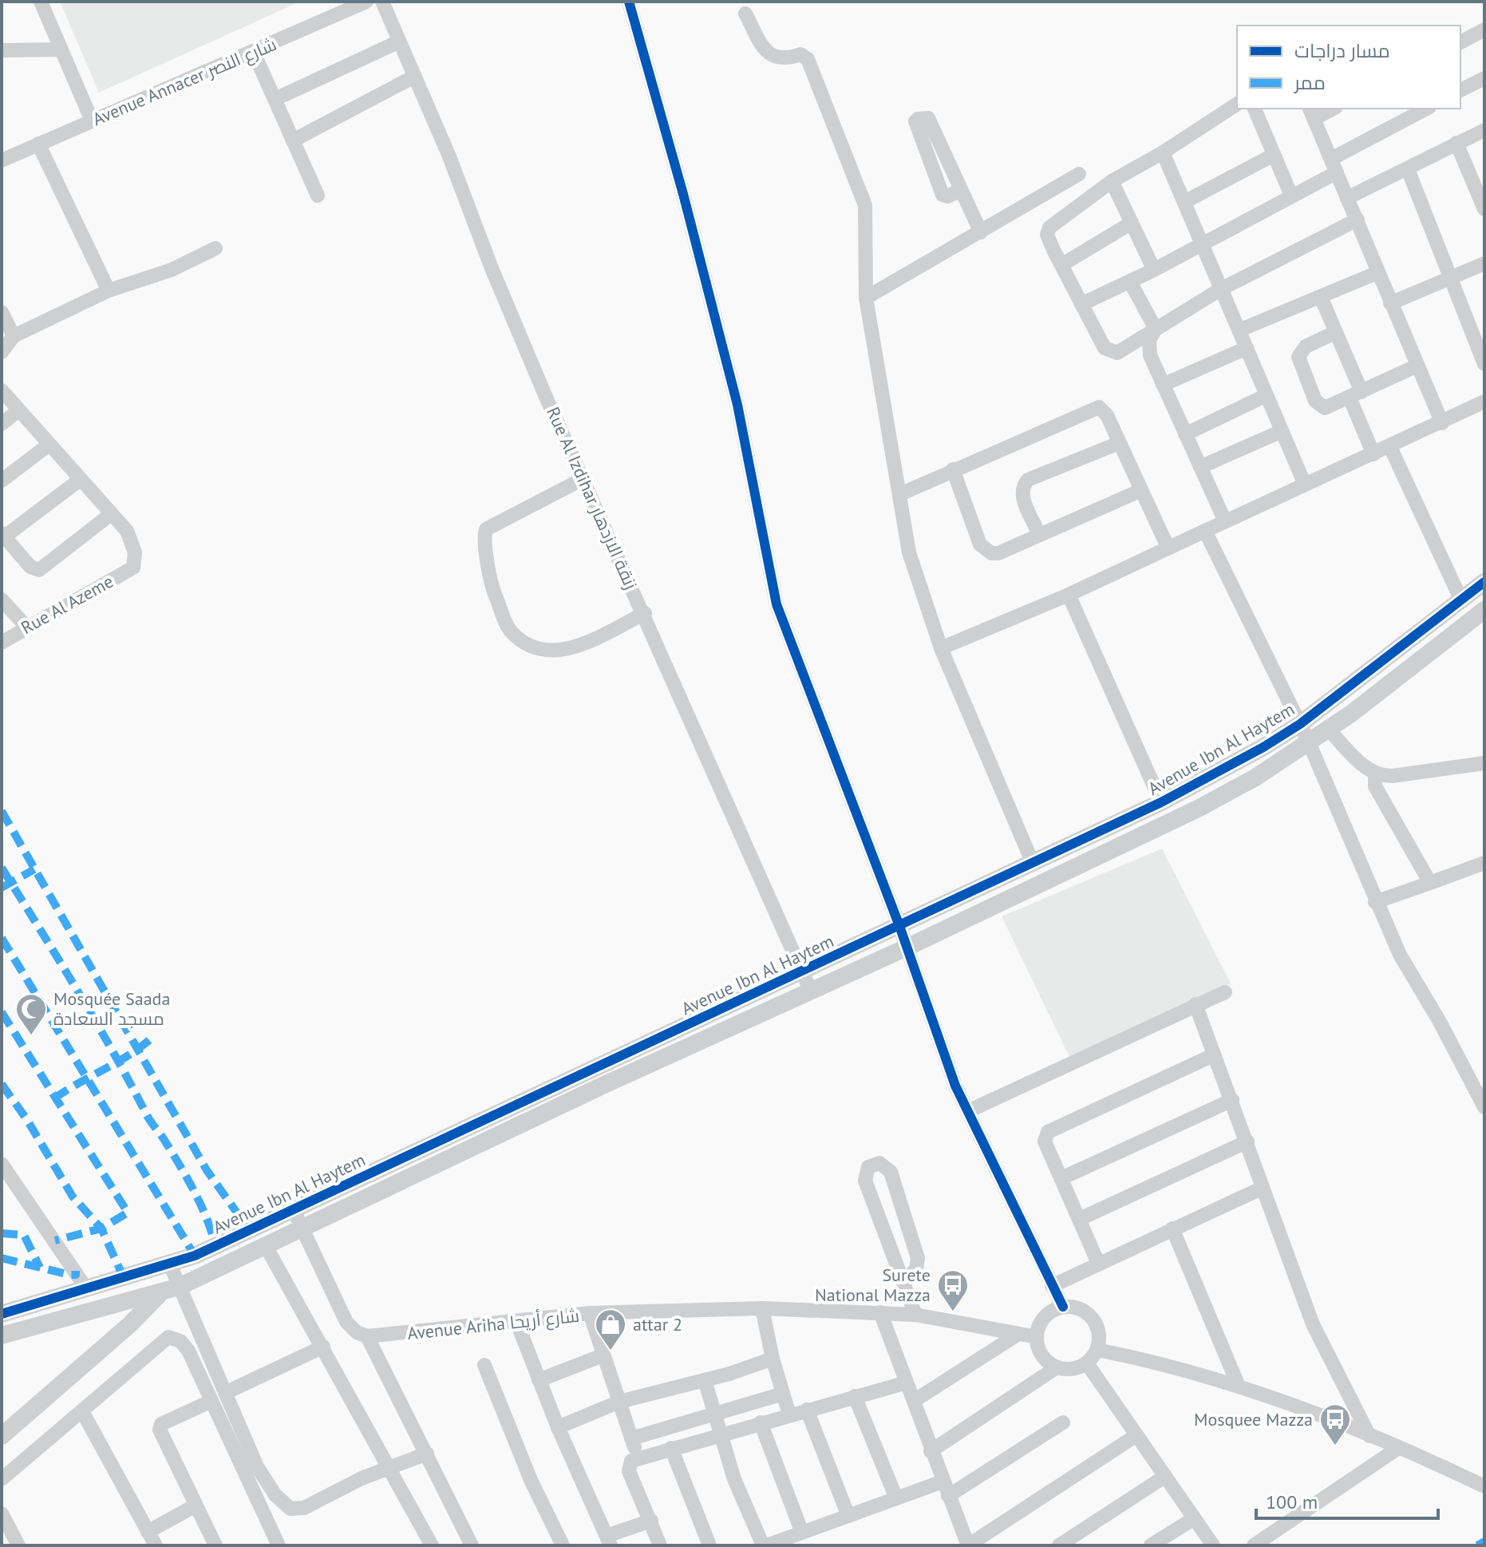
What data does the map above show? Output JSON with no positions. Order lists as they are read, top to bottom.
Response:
{
  "streets": {
    "street": [
      "Avenue Annacer شارع النصر",
      "Rue Al Izdihar زنقة الازدهار",
      "Rue Al Azeme",
      "Avenue Ibn Al Haytem",
      "Avenue Ariha شارع أريحا"
    ]
  },
  "crossings": [
    ["Rue Al Izdihar زنقة الازدهار", "Avenue Ibn Al Haytem"]
  ],
  "places": {
    "mosque": ["Mosquée Saada مسجد السعادة"],
    "bus stop": ["Surete National Mazza", "Mosquee Mazza"],
    "shop": ["attar 2"]
  },
  "legend": ["مسار دراجات", "ممر"],
  "scale_bar": "100 m"
}
